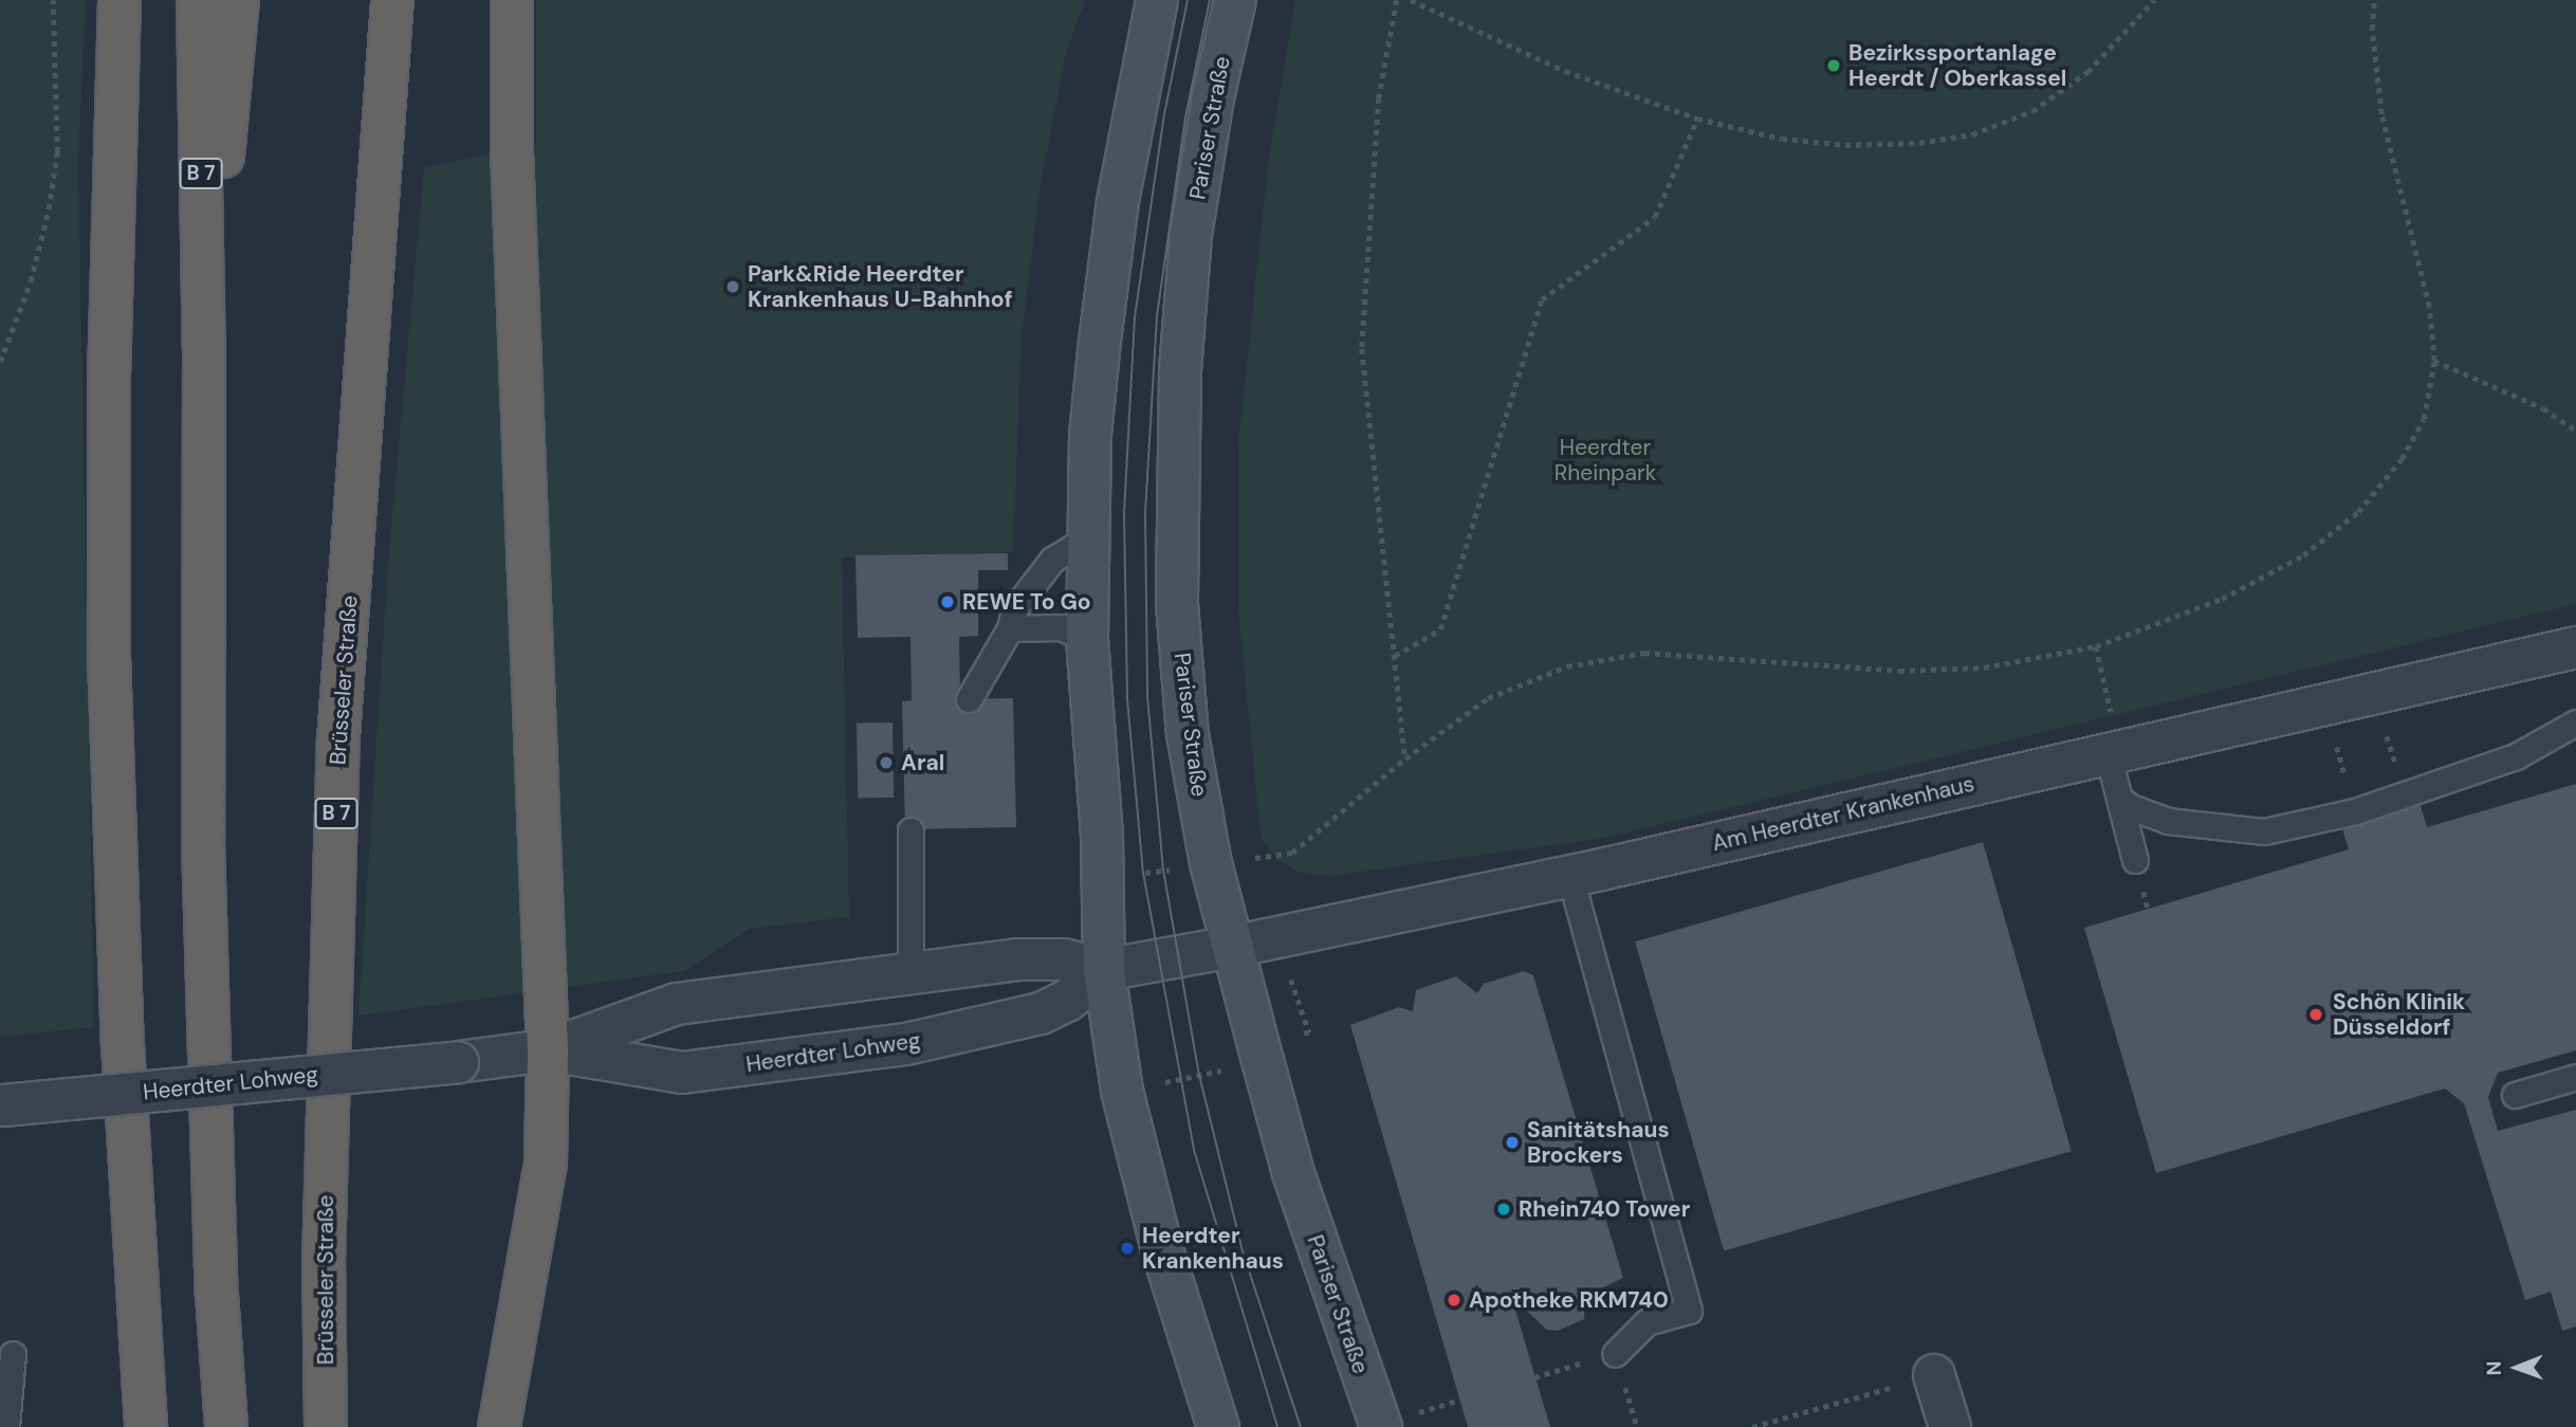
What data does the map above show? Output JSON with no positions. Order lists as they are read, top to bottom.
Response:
{
  "streets": {
    "highway": ["B 7", "Brüsseler Straße"],
    "main road": ["Pariser Straße"],
    "street": ["Am Heerdter Krankenhaus", "Heerdter Lohweg"]
  },
  "crossings": [
    ["Pariser Straße", "Am Heerdter Krankenhaus"],
    ["Pariser Straße", "Heerdter Lohweg"],
    ["Am Heerdter Krankenhaus", "Heerdter Lohweg"]
  ],
  "parks": ["Heerdter Rheinpark"],
  "places": [
    "Bezirkssportanlage Heerdt / Oberkassel",
    "Park&Ride Heerdter Krankenhaus U-Bahnhof",
    "REWE To Go",
    "Aral",
    "Schön Klinik Düsseldorf",
    "Sanitätshaus Brockers",
    "Rhein740 Tower",
    "Heerdter Krankenhaus",
    "Apotheke RKM740"
  ],
  "north": "left"
}
